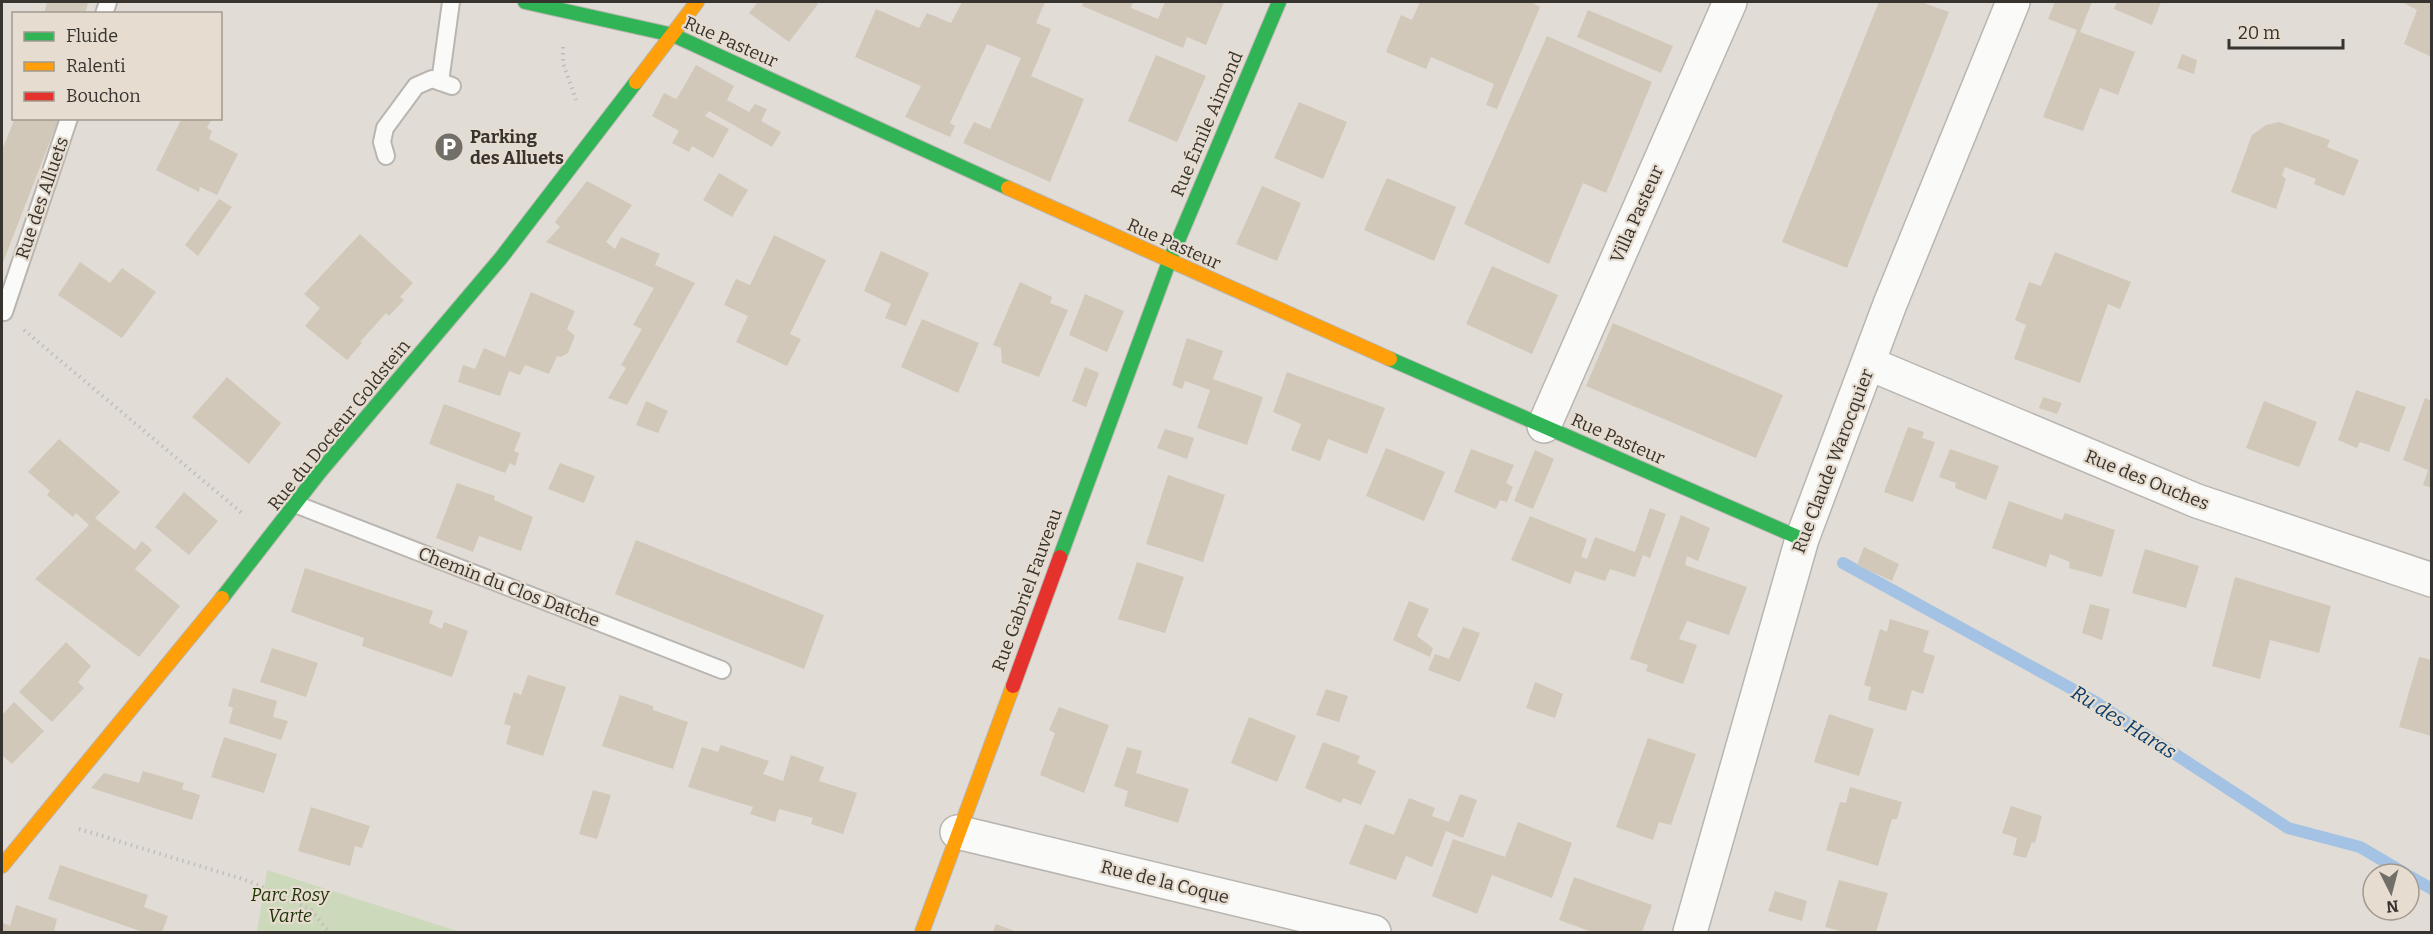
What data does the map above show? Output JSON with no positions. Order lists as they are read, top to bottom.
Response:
{
  "streets": {
    "street": [
      "Rue Pasteur",
      "Rue Émile Aimond",
      "Villa Pasteur",
      "Rue du Docteur Goldstein",
      "Rue Claude Warocquier",
      "Rue des Ouches",
      "Rue Gabriel Fauveau",
      "Rue de la Coque"
    ],
    "lane": ["Rue des Alluets", "Chemin du Clos Datche"]
  },
  "crossings": [
    ["Rue Pasteur", "Rue Émile Aimond"],
    ["Rue Pasteur", "Villa Pasteur"],
    ["Rue Pasteur", "Rue du Docteur Goldstein"],
    ["Rue Pasteur", "Rue Claude Warocquier"],
    ["Rue Pasteur", "Rue Gabriel Fauveau"],
    ["Rue Émile Aimond", "Rue Gabriel Fauveau"],
    ["Rue du Docteur Goldstein", "Chemin du Clos Datche"],
    ["Rue Claude Warocquier", "Rue des Ouches"],
    ["Rue Gabriel Fauveau", "Rue de la Coque"]
  ],
  "water": ["Ru des Haras"],
  "parks": ["Parc Rosy Varte"],
  "places": {
    "parking": ["Parking des Alluets"]
  },
  "legend": ["Fluide", "Ralenti", "Bouchon"],
  "scale_bar": "20 m",
  "north": "bottom"
}
